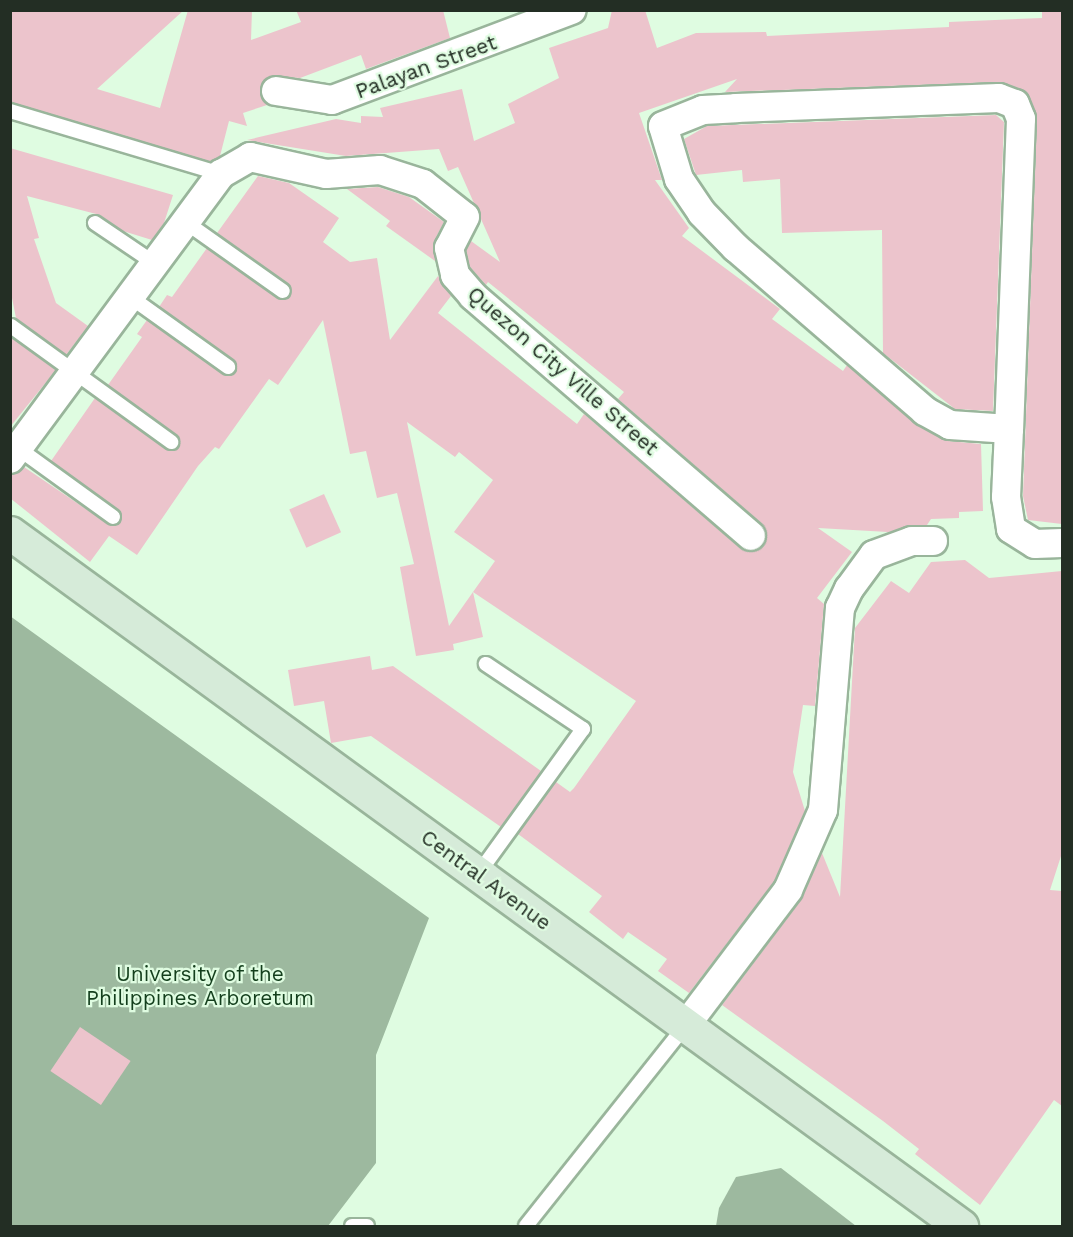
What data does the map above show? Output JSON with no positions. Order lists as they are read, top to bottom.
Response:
{
  "streets": {
    "main road": ["Central Avenue"],
    "street": ["Palayan Street", "Quezon City Ville Street"]
  },
  "parks": ["University of the Philippines Arboretum"]
}
